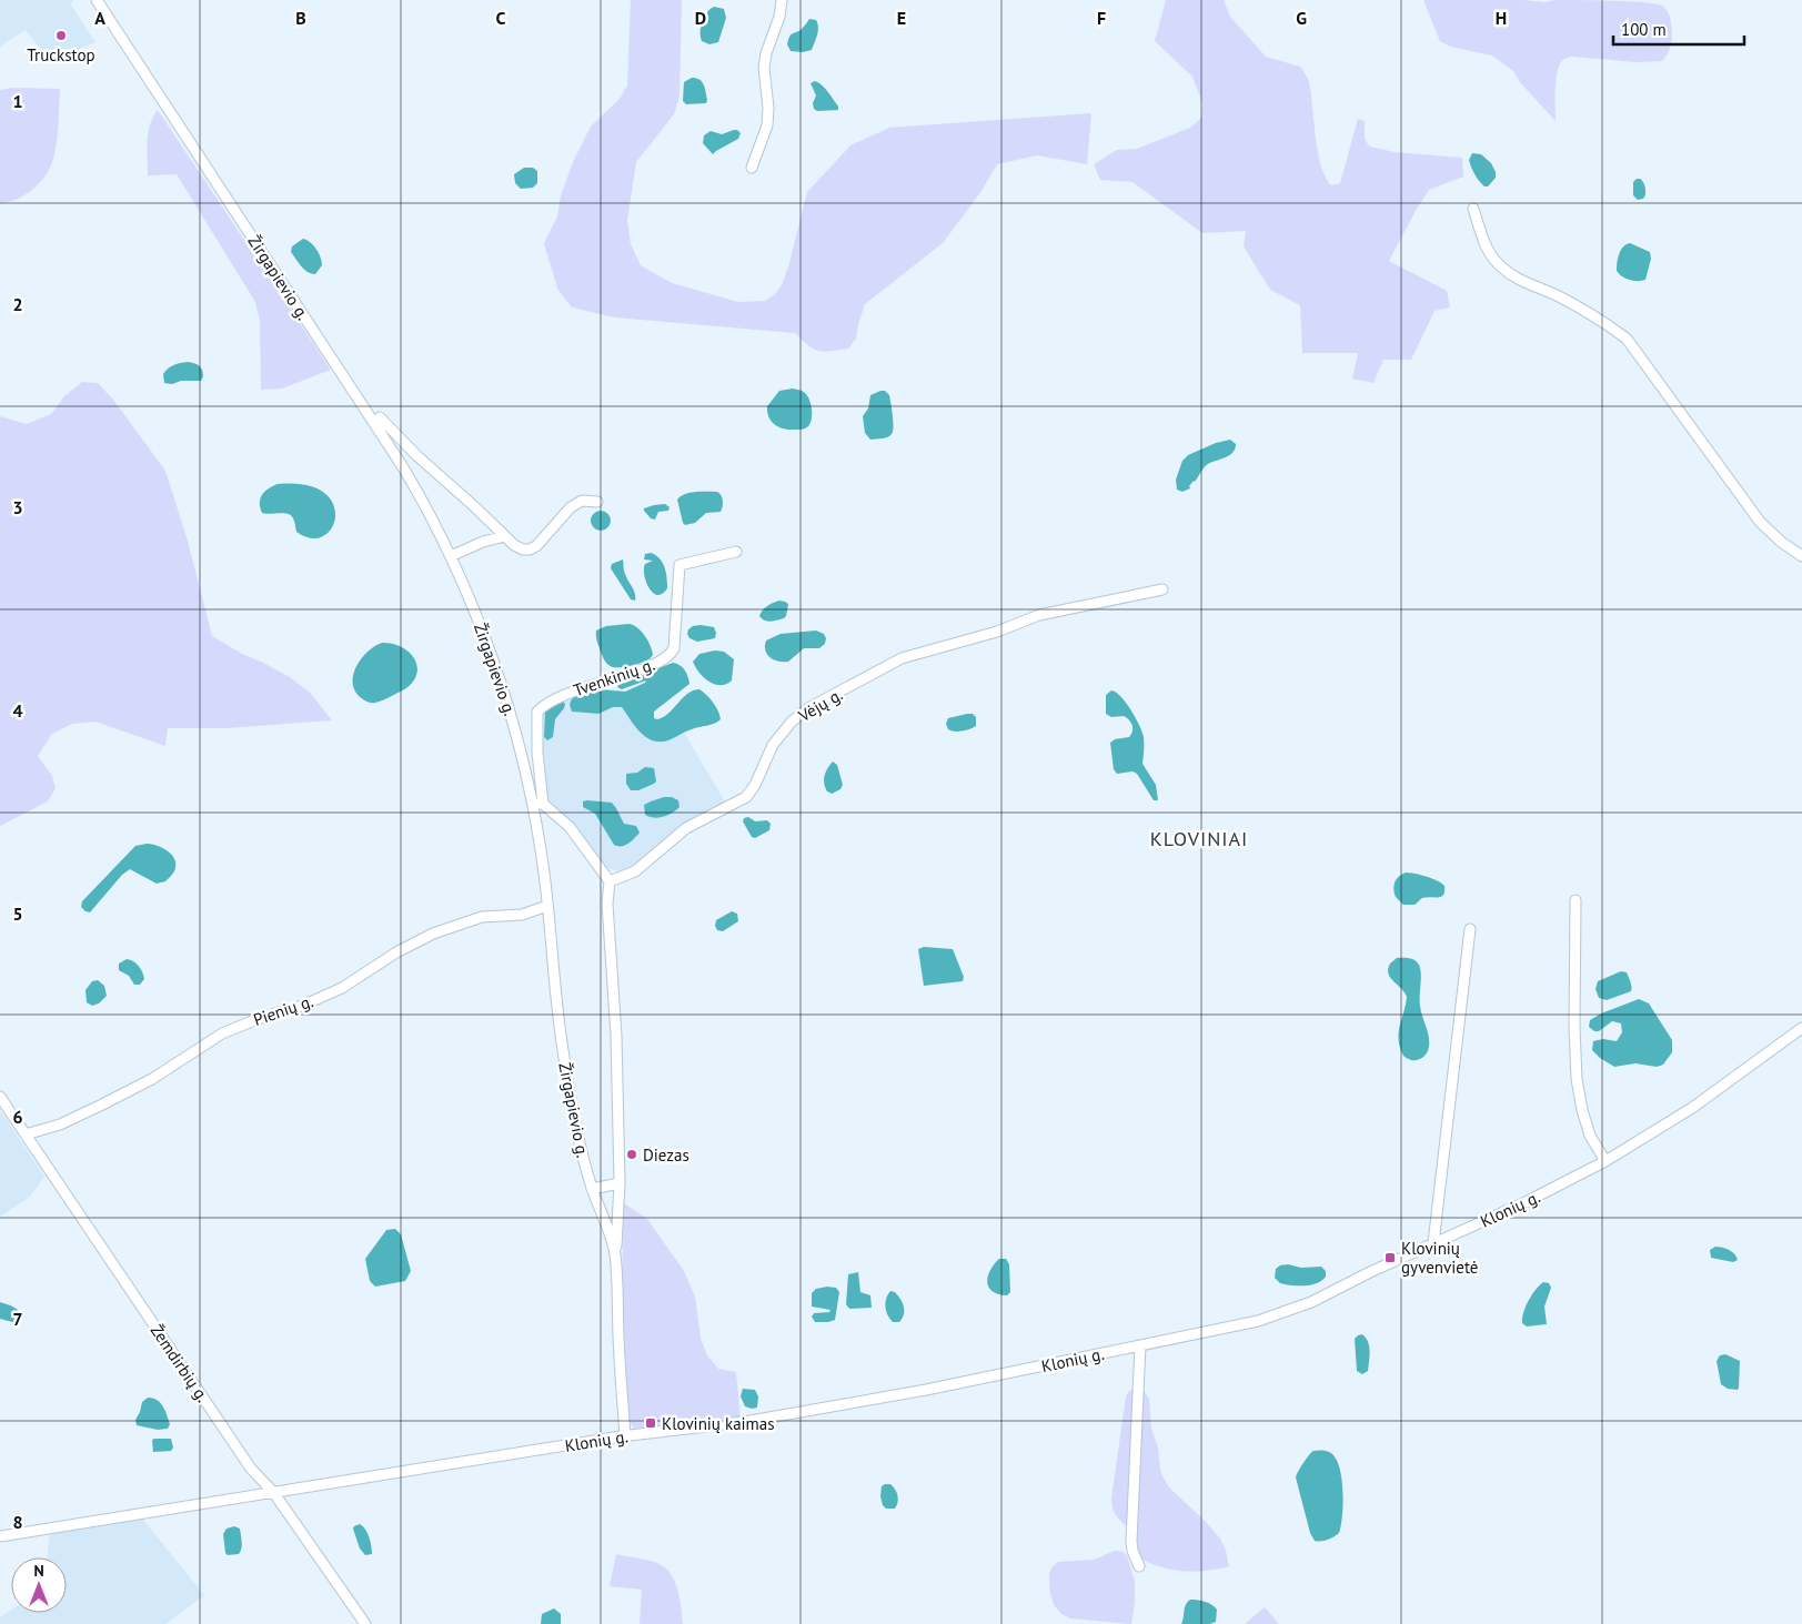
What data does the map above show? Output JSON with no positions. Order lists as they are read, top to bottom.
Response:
{
  "streets": {
    "street": [
      "Žirgapievio g.",
      "Tvenkinių g.",
      "Vėjų g.",
      "Pienių g.",
      "Klonių g.",
      "Žemdirbių g."
    ]
  },
  "crossings": [
    ["Žirgapievio g.", "Tvenkinių g."],
    ["Žirgapievio g.", "Pienių g."],
    ["Žirgapievio g.", "Klonių g."],
    ["Pienių g.", "Žemdirbių g."],
    ["Klonių g.", "Žemdirbių g."]
  ],
  "districts": ["KLOVINIAI"],
  "places": {
    "other": ["Truckstop", "Diezas"],
    "transit": ["Klovinių gyvenvietė", "Klovinių kaimas"]
  },
  "scale_bar": "100 m",
  "north": "top",
  "grid": {
    "columns": [
      "A",
      "B",
      "C",
      "D",
      "E",
      "F",
      "G",
      "H"
    ],
    "rows": [
      "1",
      "2",
      "3",
      "4",
      "5",
      "6",
      "7",
      "8"
    ]
  }
}
